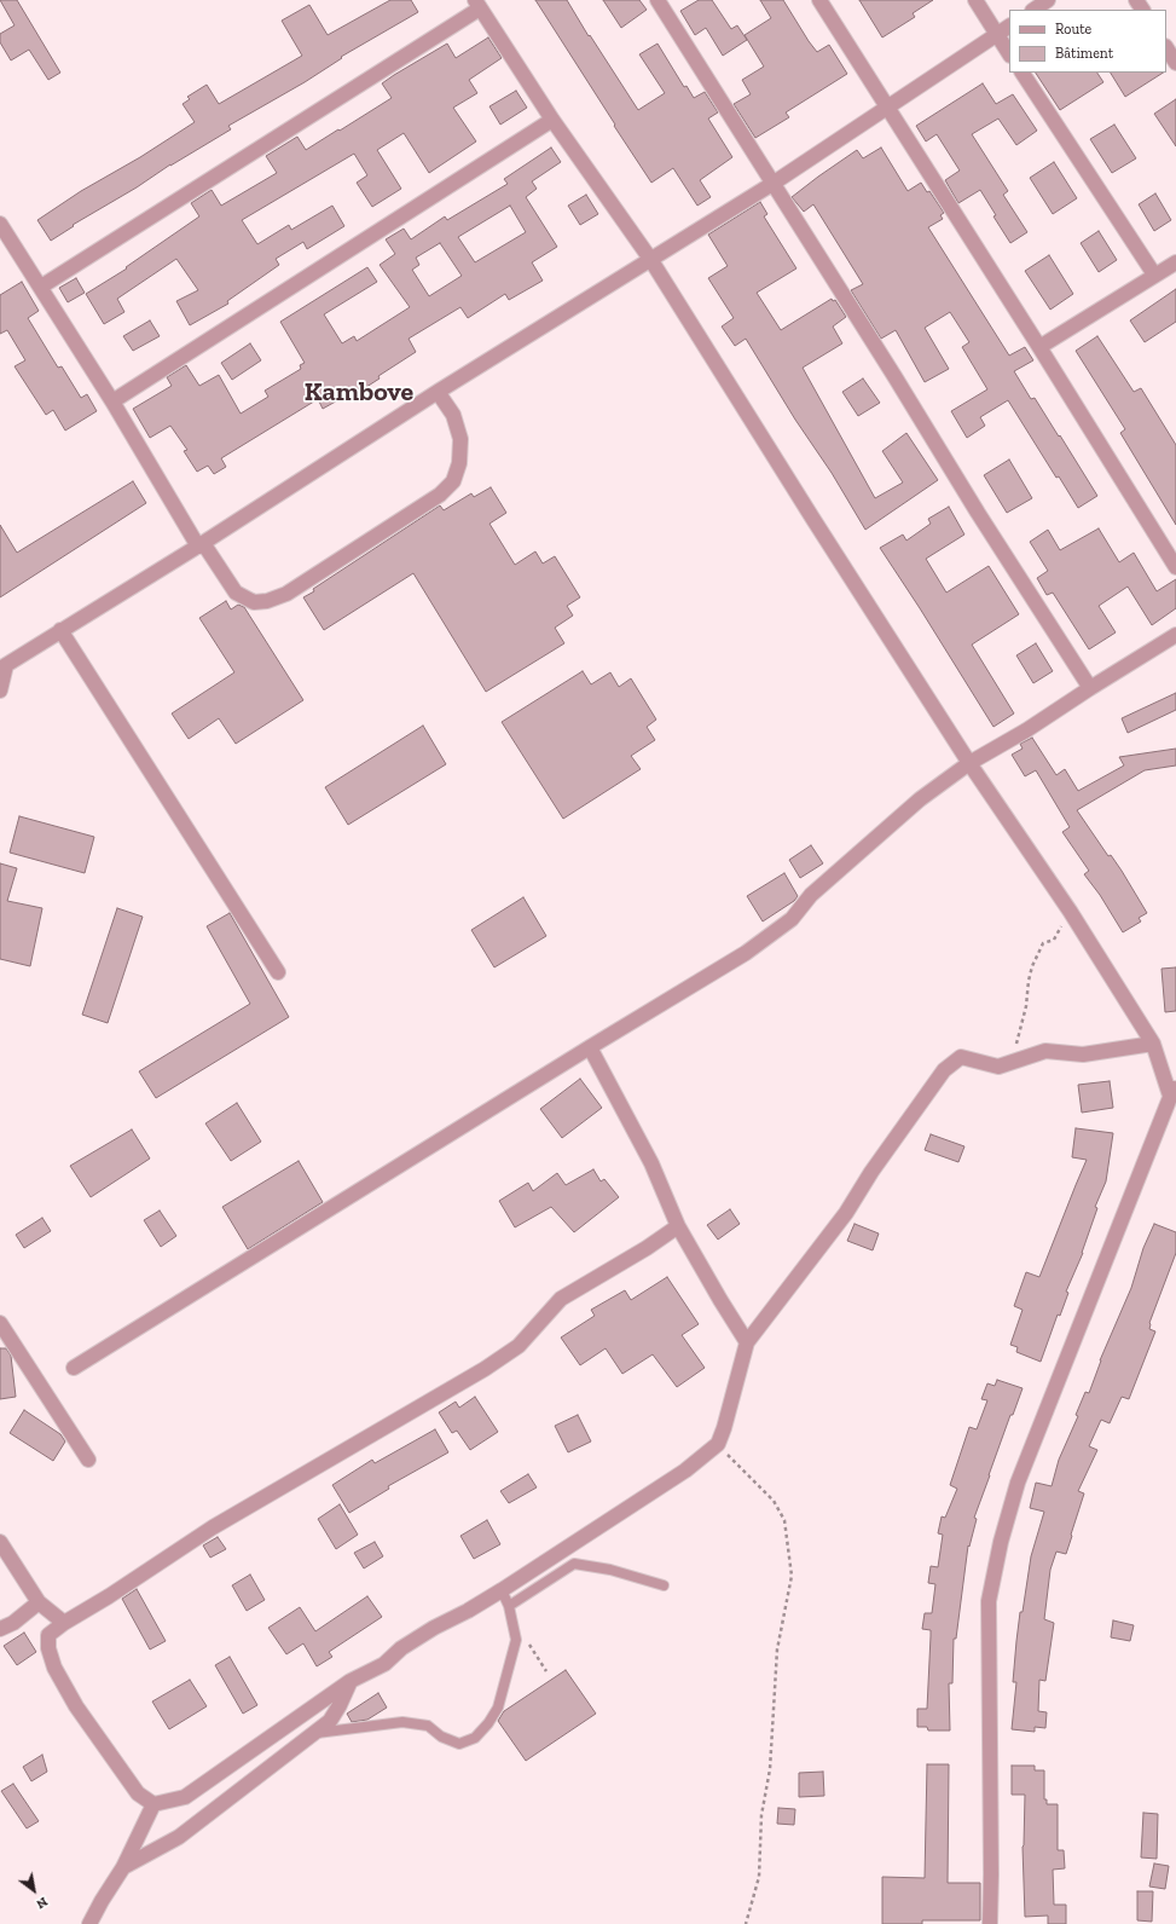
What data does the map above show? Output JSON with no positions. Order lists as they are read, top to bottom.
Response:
{
  "districts": ["Kambove"],
  "legend": ["Route", "Bâtiment"],
  "north": "bottom right"
}
